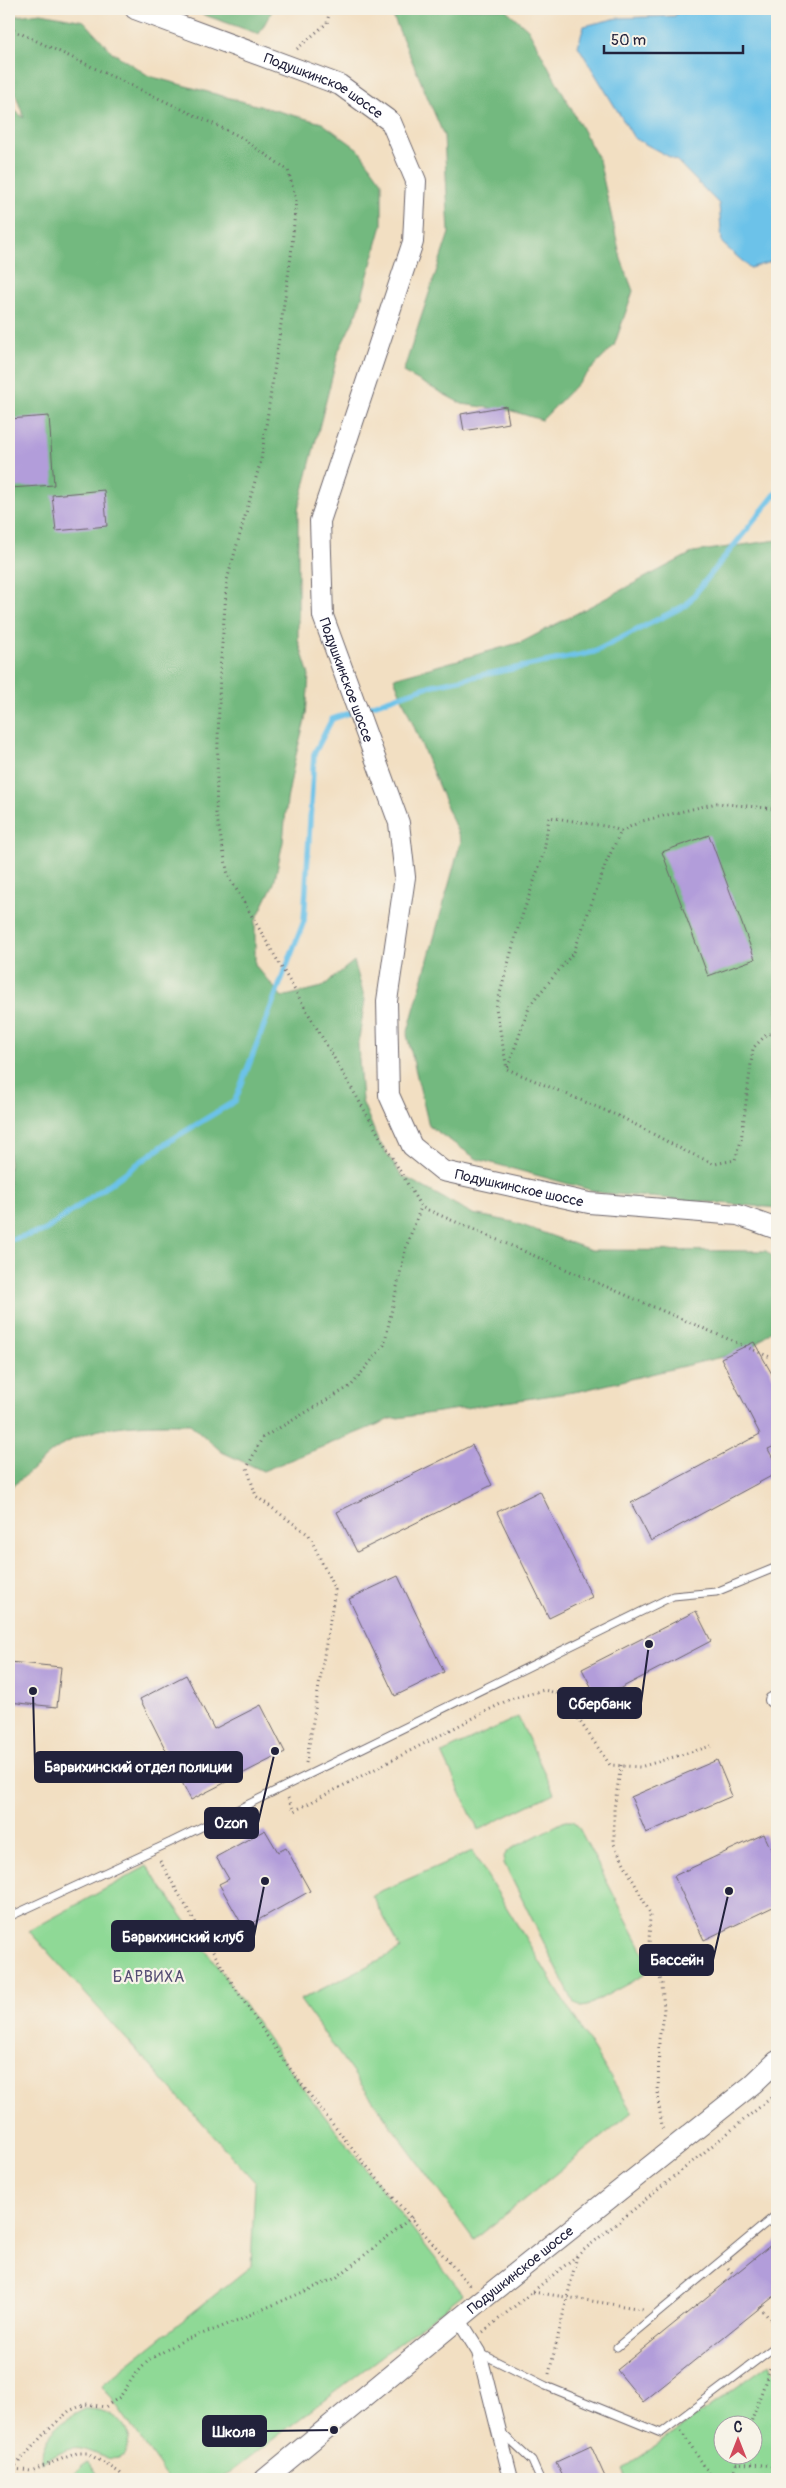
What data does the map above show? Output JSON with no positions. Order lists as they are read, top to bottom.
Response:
{
  "streets": {
    "main road": ["Подушкинское шоссе"]
  },
  "districts": ["БАРВИХА"],
  "places": [
    "Сбербанк",
    "Барвихинский отдел полиции",
    "Ozon",
    "Барвихинский клуб",
    "Бассейн",
    "Школа"
  ],
  "scale_bar": "50 m",
  "north": "top"
}
